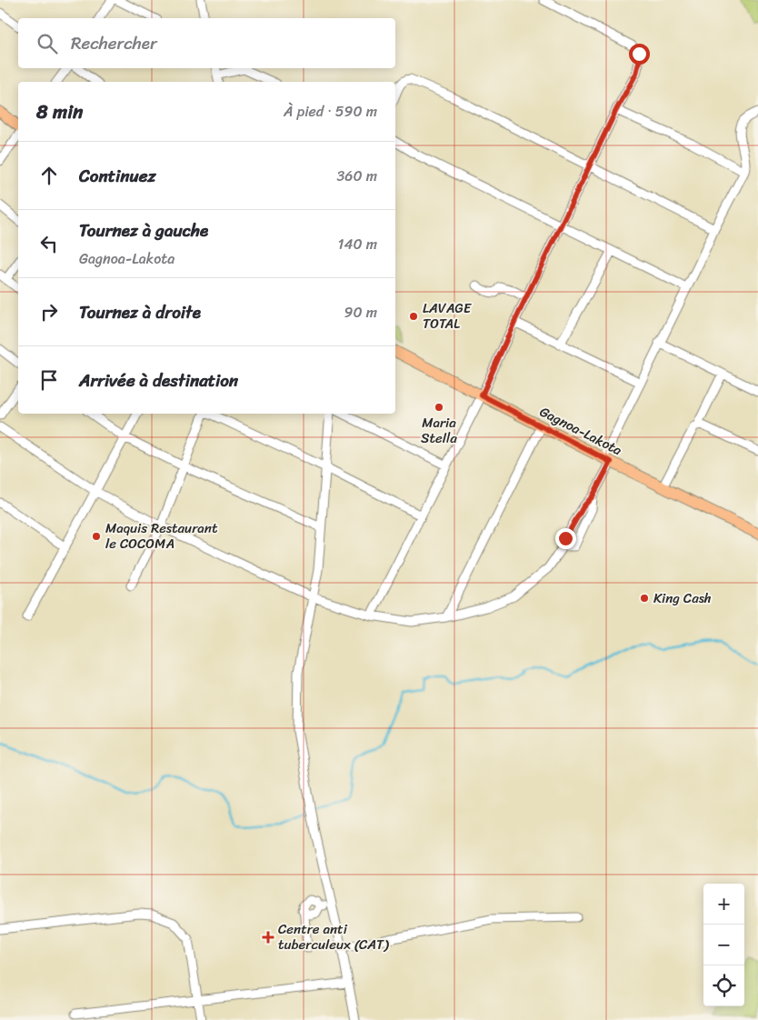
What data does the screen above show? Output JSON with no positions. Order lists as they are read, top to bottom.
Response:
{
  "streets": {
    "main road": ["Gagnoa-Lakota"]
  },
  "places": {
    "other": [
      "LAVAGE TOTAL",
      "Maria Stella",
      "Maquis Restaurant le COCOMA",
      "King Cash"
    ],
    "health": ["Centre anti tuberculeux (CAT)"]
  },
  "page": {
    "search": "Rechercher",
    "heading": ["8 min", "À pied · 590 m"],
    "list": [
      ["Continuez", "360 m"],
      ["Tournez à gauche", "Gagnoa-Lakota", "140 m"],
      ["Tournez à droite", "90 m"],
      "Arrivée à destination"
    ],
    "map_buttons": ["+", "−"]
  }
}
